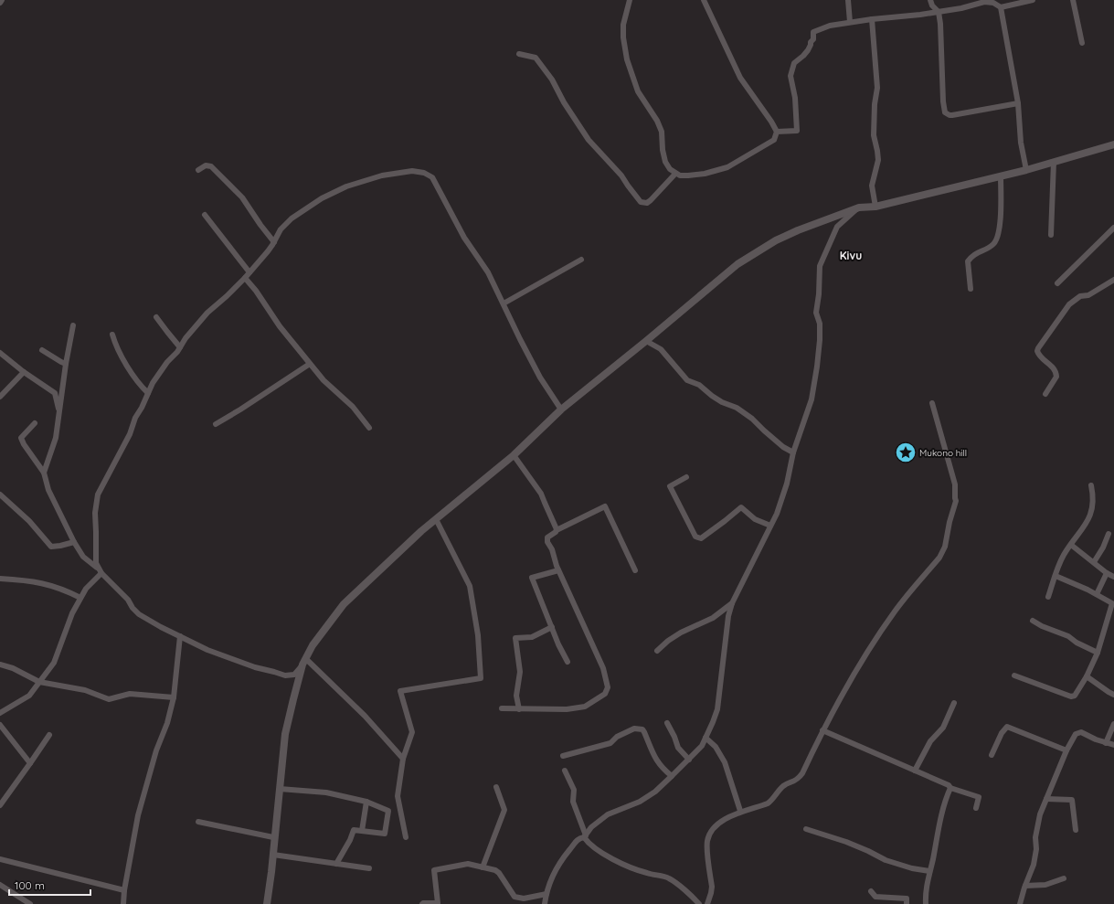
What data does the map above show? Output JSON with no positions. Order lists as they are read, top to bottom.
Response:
{
  "districts": ["Kivu"],
  "places": {
    "place": ["Mukono hill"]
  },
  "scale_bar": "100 m"
}
